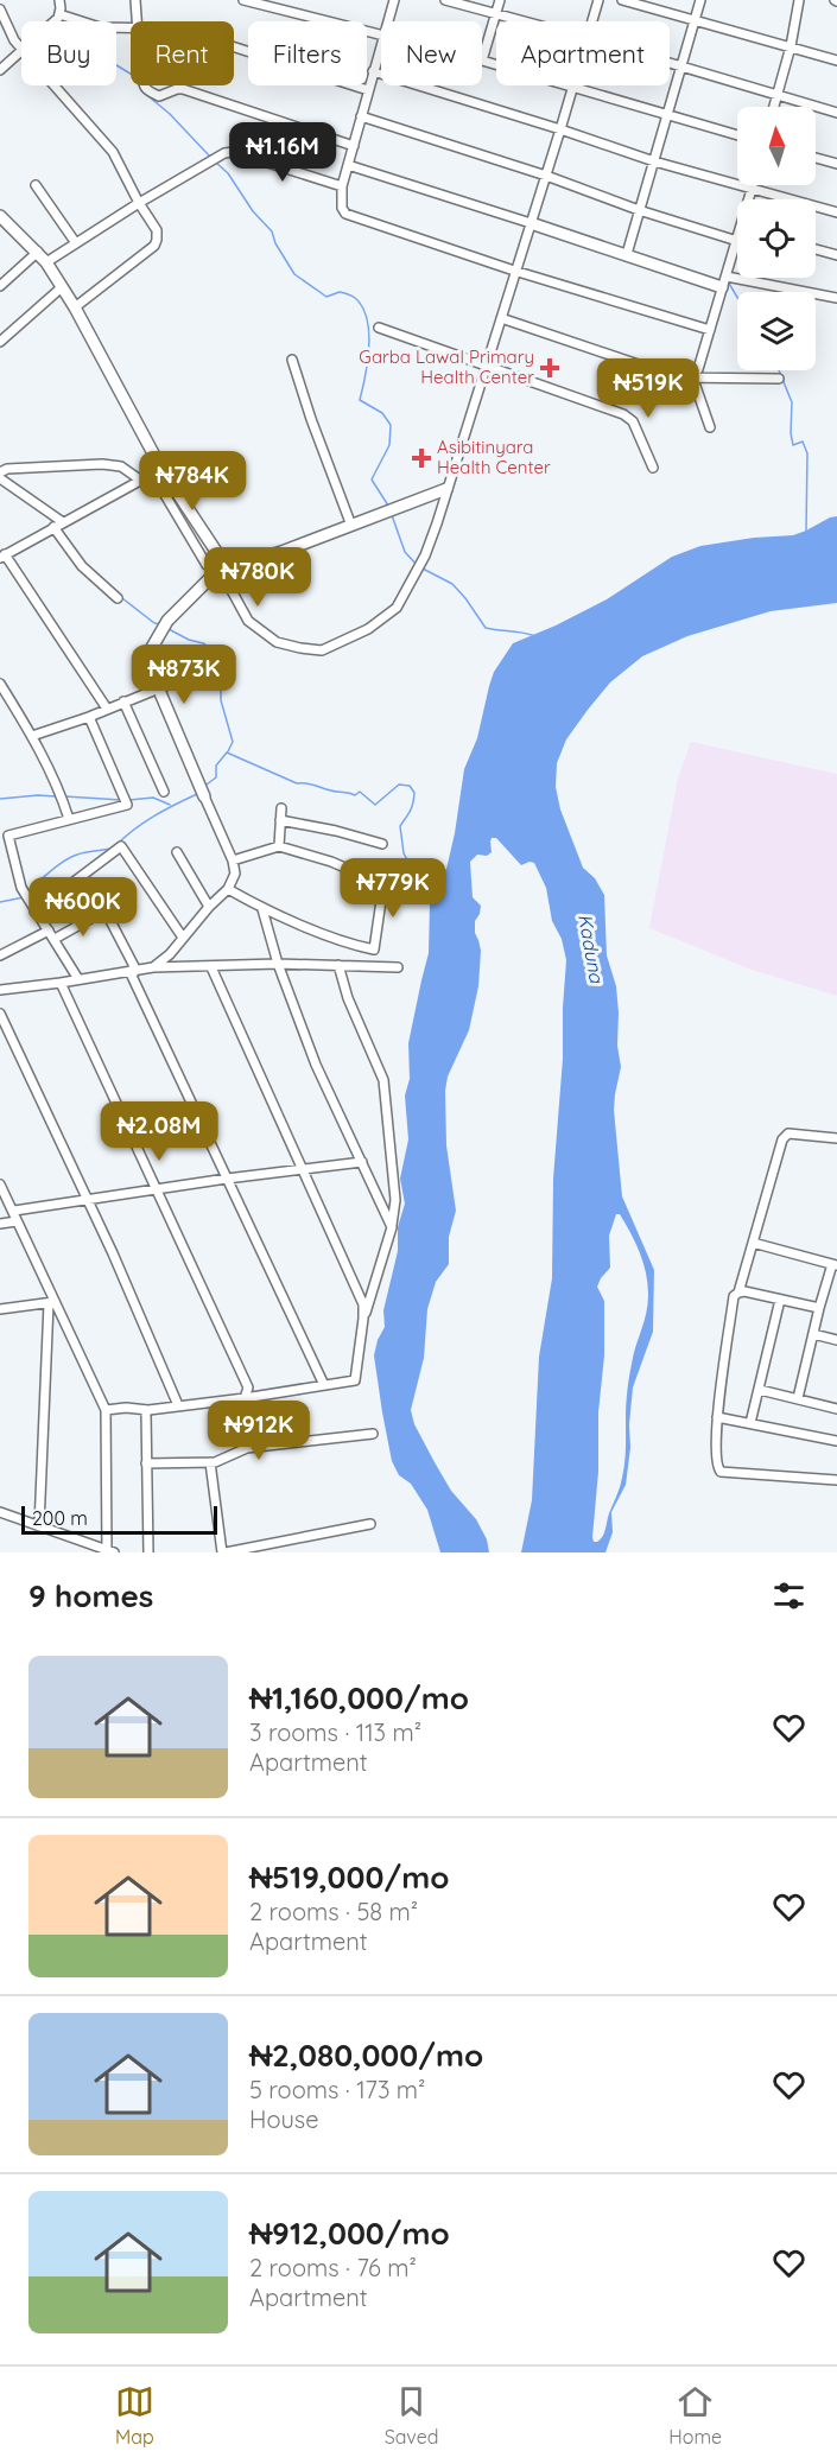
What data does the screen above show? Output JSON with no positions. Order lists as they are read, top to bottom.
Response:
{
  "water": ["Kaduna"],
  "places": {
    "health": ["Garba Lawal Primary Health Center", "Asibitinyara Health Center"]
  },
  "scale_bar": "200 m",
  "north": "top",
  "page": {
    "chip": [
      "Buy",
      "Rent",
      "Filters",
      "New",
      "Apartment"
    ],
    "price": [
      "₦1.16M",
      "₦519K",
      "₦784K",
      "₦780K",
      "₦873K",
      "₦779K",
      "₦600K",
      "₦2.08M",
      "₦912K"
    ],
    "scale": "200 m",
    "heading": "9 homes",
    "list": [
      {
        "name": "₦1,160,000/mo",
        "note": "3 rooms · 113 m² · Apartment"
      },
      {
        "name": "₦519,000/mo",
        "note": "2 rooms · 58 m² · Apartment"
      },
      {
        "name": "₦2,080,000/mo",
        "note": "5 rooms · 173 m² · House"
      },
      {
        "name": "₦912,000/mo",
        "note": "2 rooms · 76 m² · Apartment"
      }
    ],
    "tabs": ["Map", "Saved", "Home"]
  }
}
